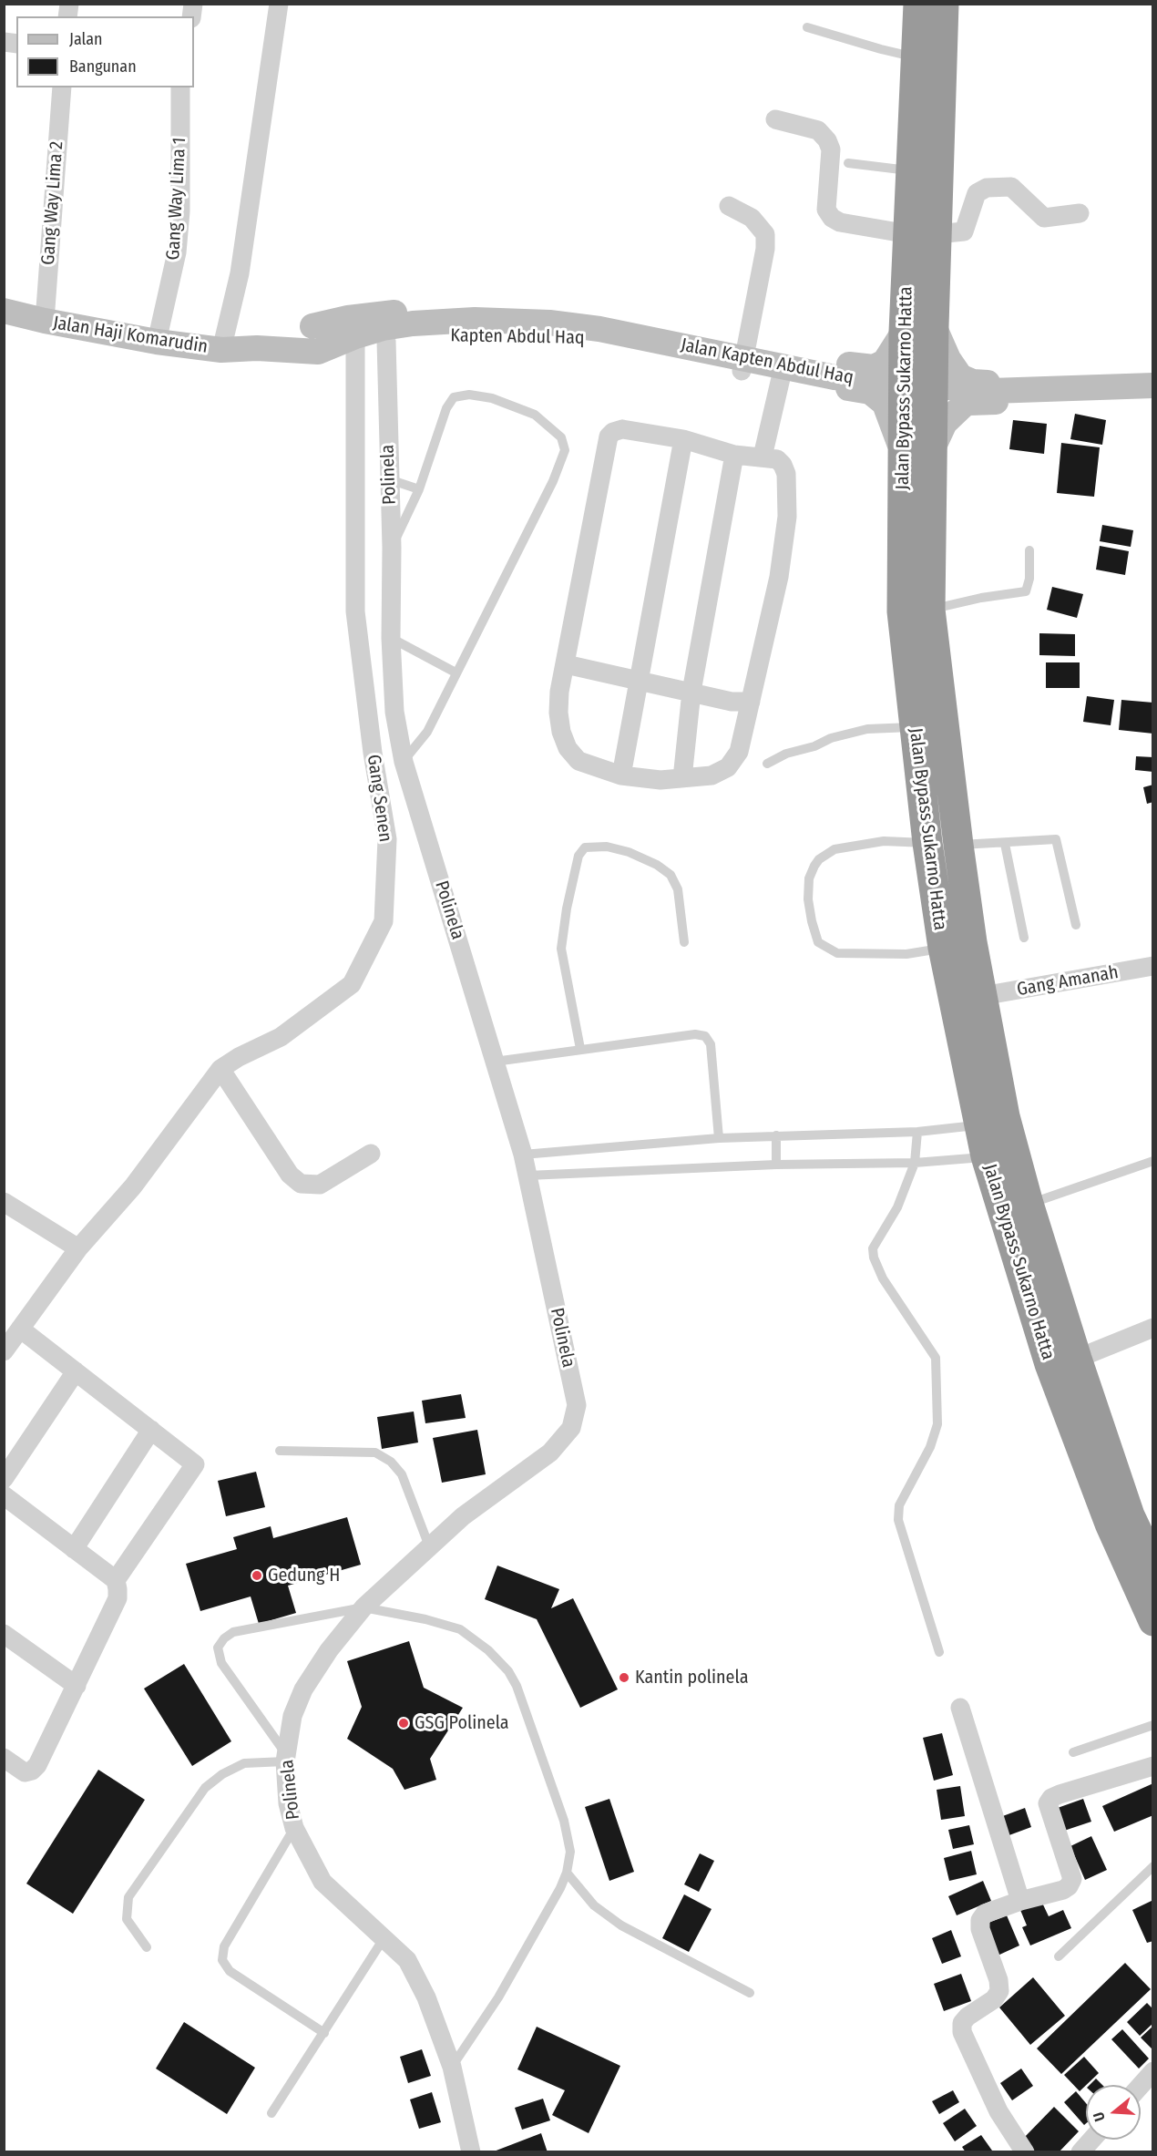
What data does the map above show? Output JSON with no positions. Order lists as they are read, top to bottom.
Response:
{
  "streets": {
    "highway": ["Jalan Bypass Sukarno Hatta"],
    "street": [
      "Gang Way Lima 1",
      "Gang Way Lima 2",
      "Jalan Haji Komarudin",
      "Kapten Abdul Haq",
      "Jalan Kapten Abdul Haq",
      "Polinela",
      "Gang Senen",
      "Gang Amanah"
    ]
  },
  "crossings": [
    ["Gang Way Lima 1", "Jalan Haji Komarudin"],
    ["Gang Way Lima 2", "Jalan Haji Komarudin"],
    ["Jalan Haji Komarudin", "Jalan Kapten Abdul Haq"],
    ["Kapten Abdul Haq", "Jalan Kapten Abdul Haq"],
    ["Kapten Abdul Haq", "Jalan Bypass Sukarno Hatta"],
    ["Kapten Abdul Haq", "Polinela"],
    ["Kapten Abdul Haq", "Gang Senen"],
    ["Jalan Kapten Abdul Haq", "Jalan Bypass Sukarno Hatta"],
    ["Jalan Kapten Abdul Haq", "Polinela"],
    ["Jalan Bypass Sukarno Hatta", "Gang Amanah"]
  ],
  "places": ["Gedung H", "Kantin polinela", "GSG Polinela"],
  "legend": ["Jalan", "Bangunan"],
  "north": "left"
}
